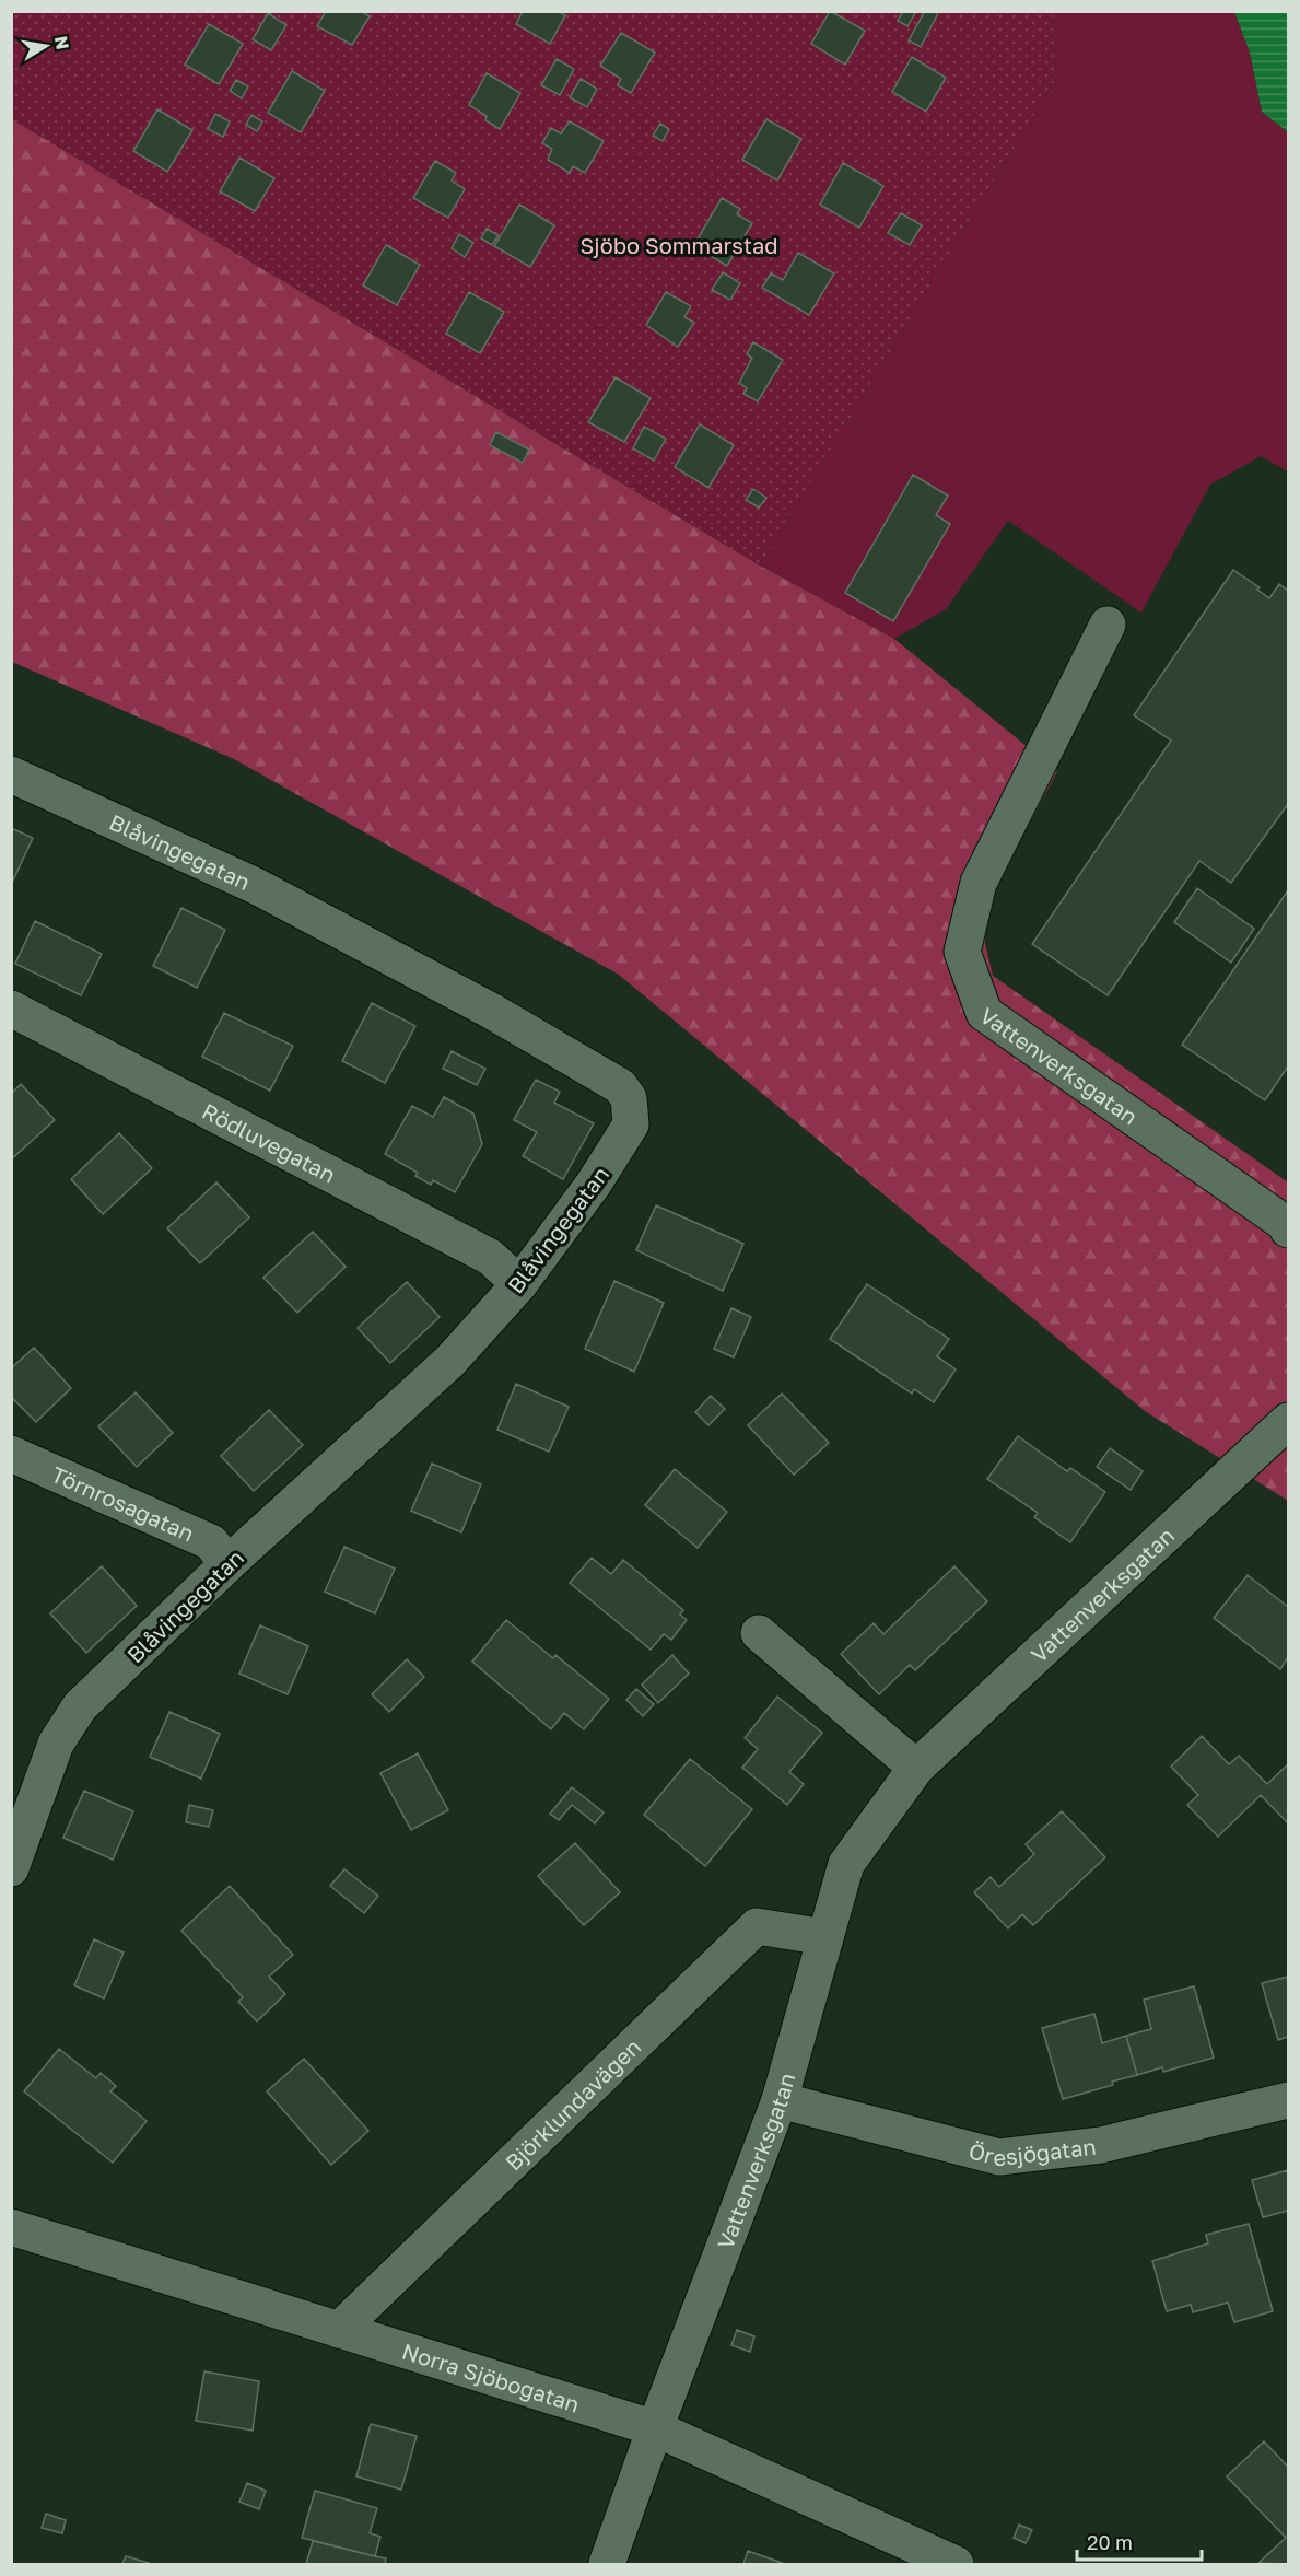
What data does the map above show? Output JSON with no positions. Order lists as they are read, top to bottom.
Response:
{
  "streets": {
    "street": [
      "Blåvingegatan",
      "Vattenverksgatan",
      "Rödluvegatan",
      "Törnrosagatan",
      "Björklundavägen",
      "Öresjögatan",
      "Norra Sjöbogatan"
    ]
  },
  "crossings": [
    ["Blåvingegatan", "Rödluvegatan"],
    ["Blåvingegatan", "Törnrosagatan"],
    ["Vattenverksgatan", "Björklundavägen"],
    ["Vattenverksgatan", "Öresjögatan"],
    ["Vattenverksgatan", "Norra Sjöbogatan"],
    ["Björklundavägen", "Norra Sjöbogatan"]
  ],
  "parks": ["Sjöbo Sommarstad"],
  "scale_bar": "20 m",
  "north": "right"
}
